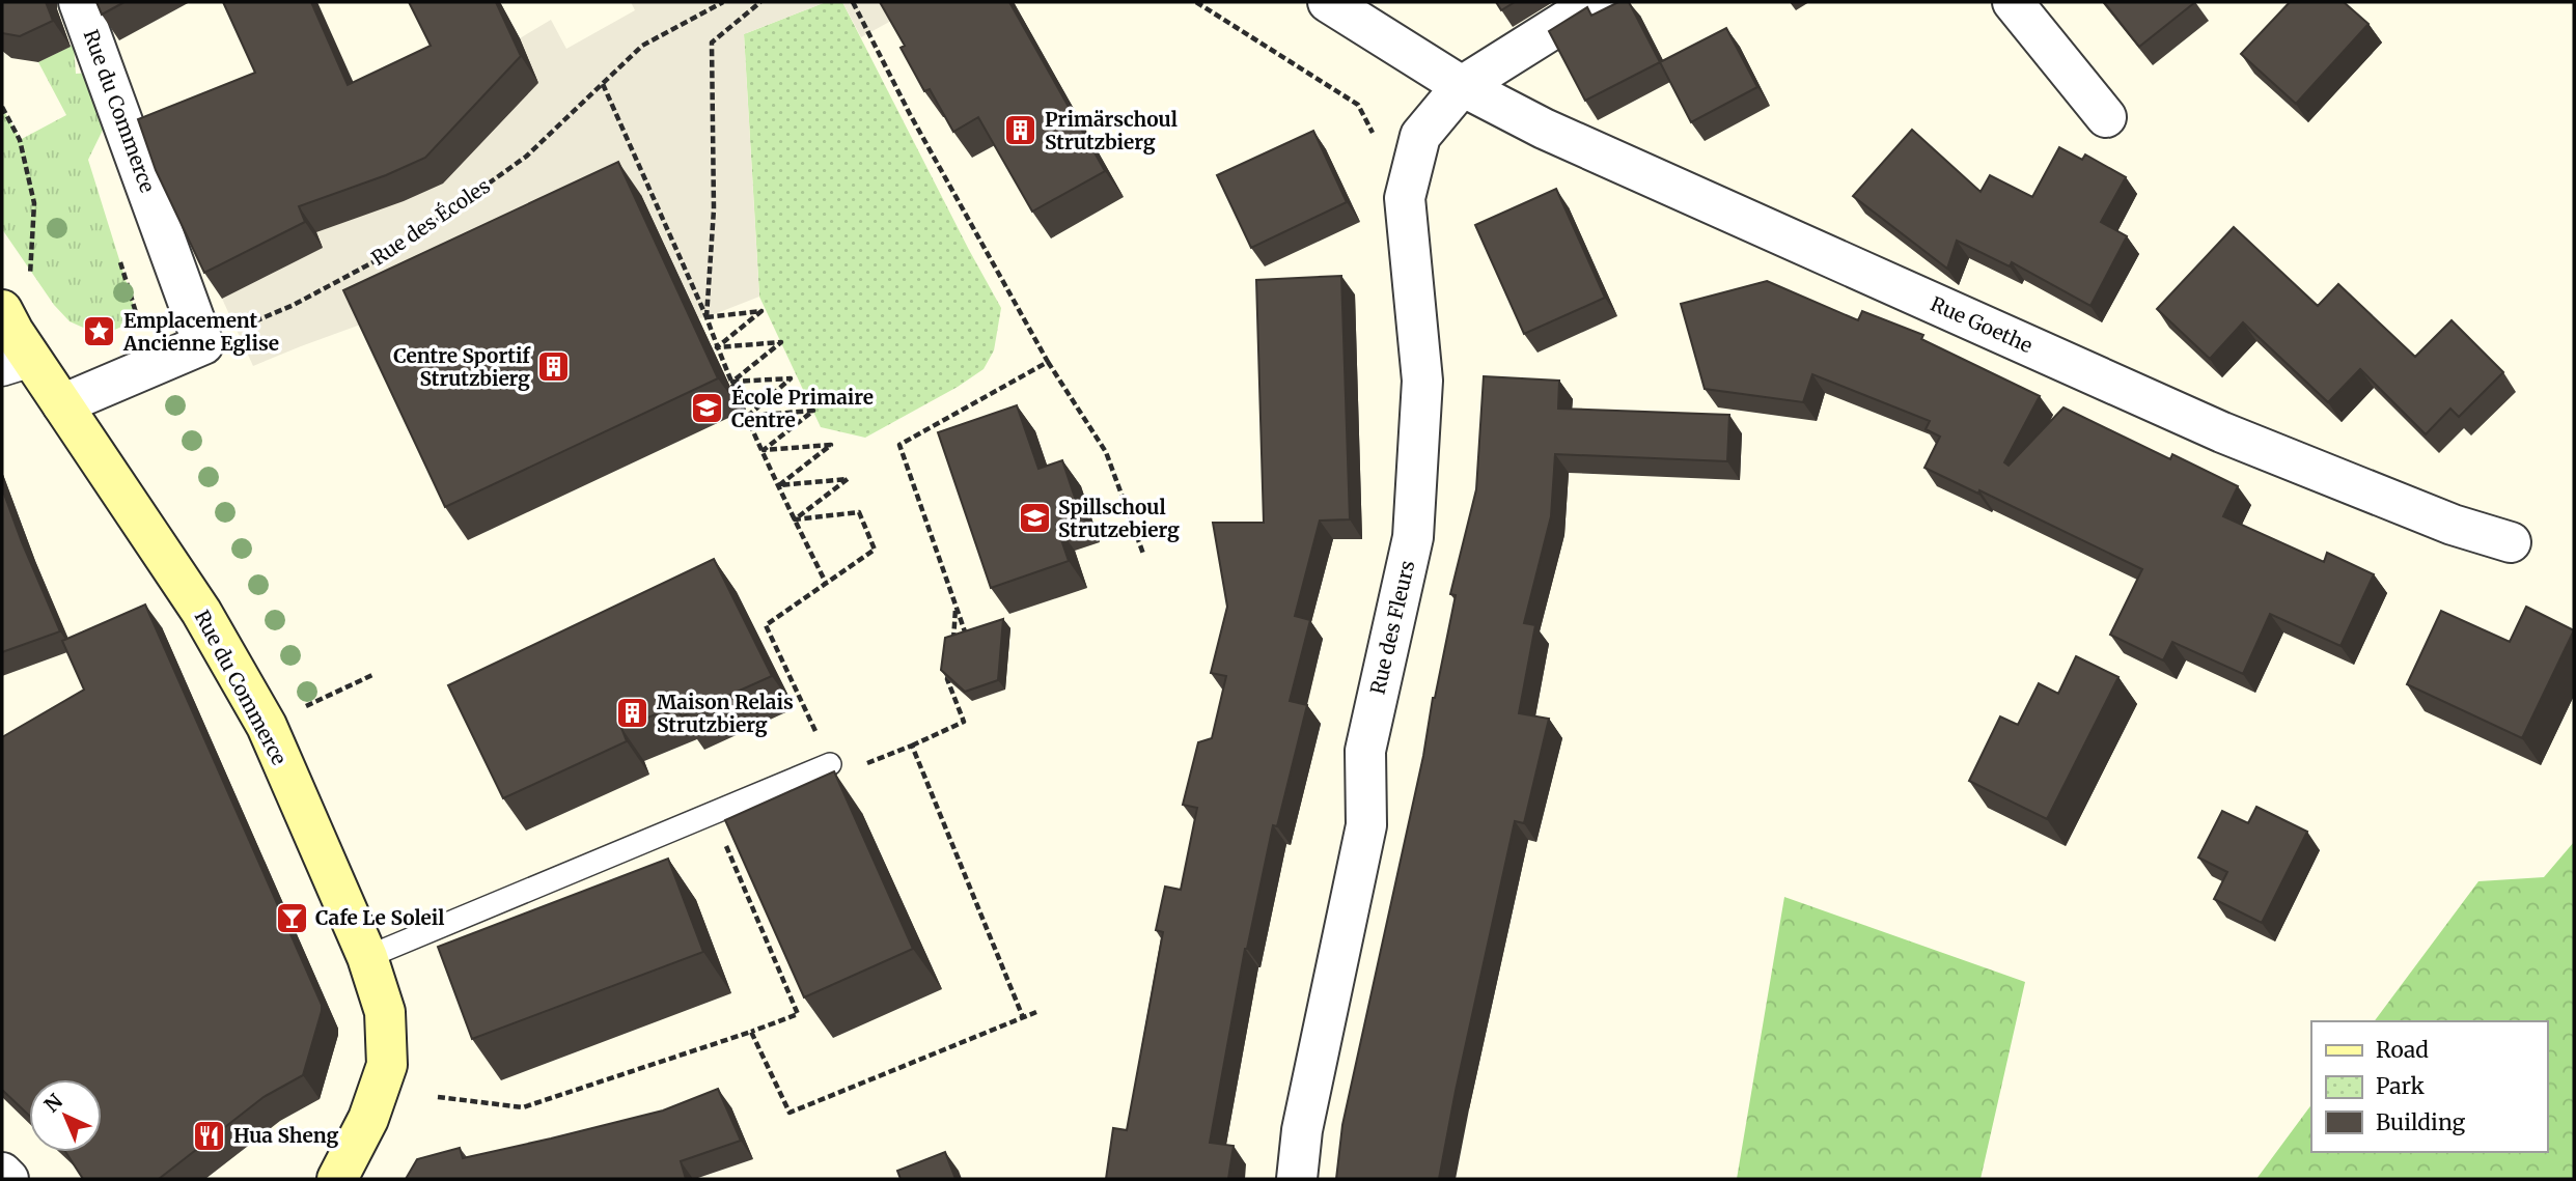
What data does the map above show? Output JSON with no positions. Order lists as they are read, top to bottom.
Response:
{
  "streets": {
    "main road": ["Rue du Commerce"],
    "street": ["Rue Goethe", "Rue des Fleurs"],
    "path": ["Rue des Écoles"]
  },
  "crossings": [
    ["Rue du Commerce", "Rue des Écoles"],
    ["Rue Goethe", "Rue des Fleurs"]
  ],
  "places": {
    "building": ["Primärschoul Strutzbierg", "Centre Sportif Strutzbierg", "Maison Relais Strutzbierg"],
    "place": ["Emplacement Ancienne Eglise"],
    "school or university": ["École Primaire Centre", "Spillschoul Strutzebierg"],
    "bar": ["Cafe Le Soleil"],
    "restaurant": ["Hua Sheng"]
  },
  "legend": ["Road", "Park", "Building"],
  "north": "top left"
}
